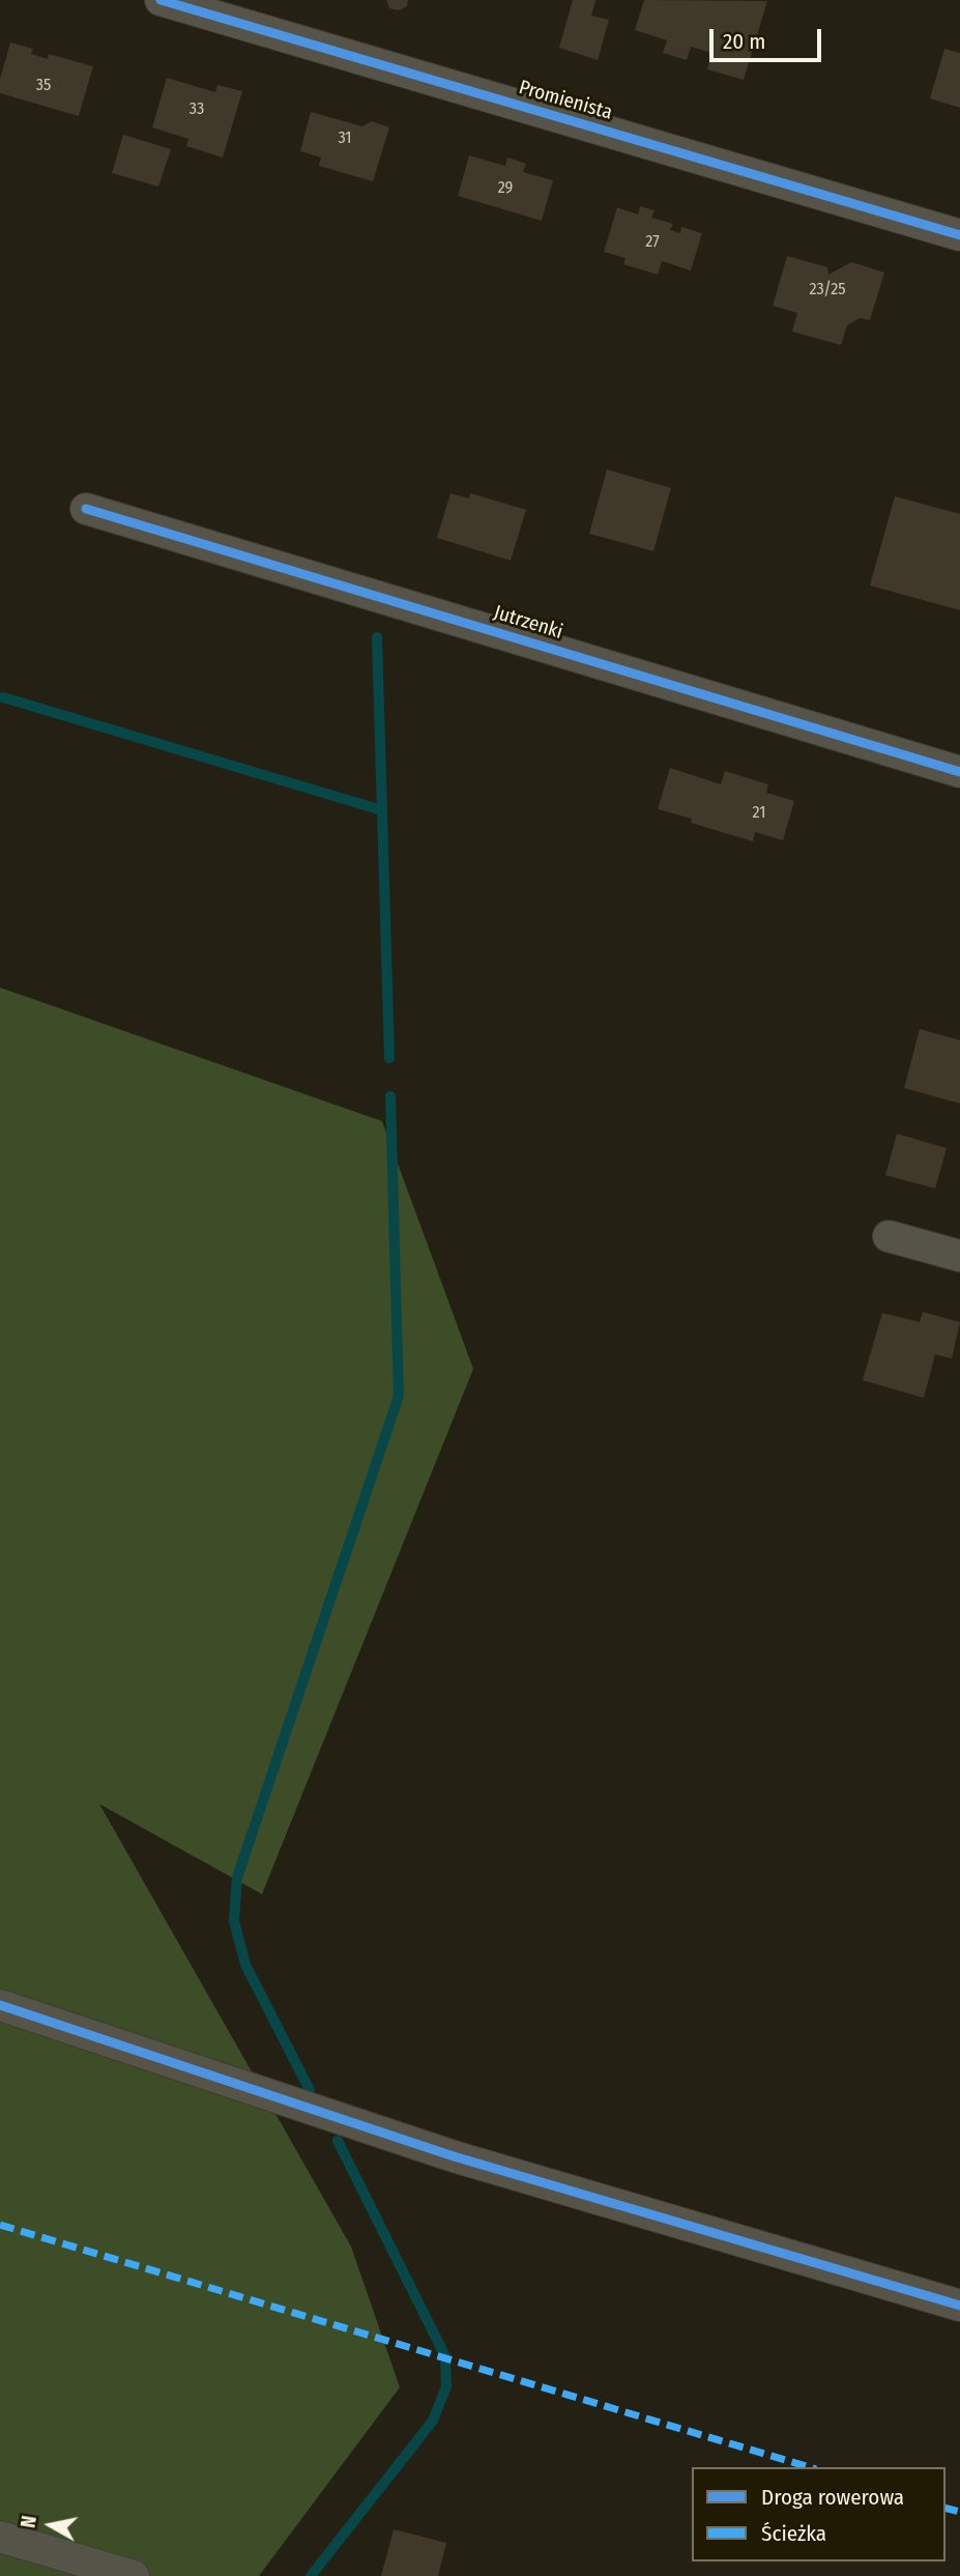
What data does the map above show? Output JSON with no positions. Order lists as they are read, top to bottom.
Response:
{
  "streets": {
    "street": ["Promienista", "Jutrzenki"]
  },
  "house_numbers": [
    "35",
    "33",
    "31",
    "29",
    "27",
    "23/25",
    "21"
  ],
  "legend": ["Droga rowerowa", "Ścieżka"],
  "scale_bar": "20 m",
  "north": "left"
}
